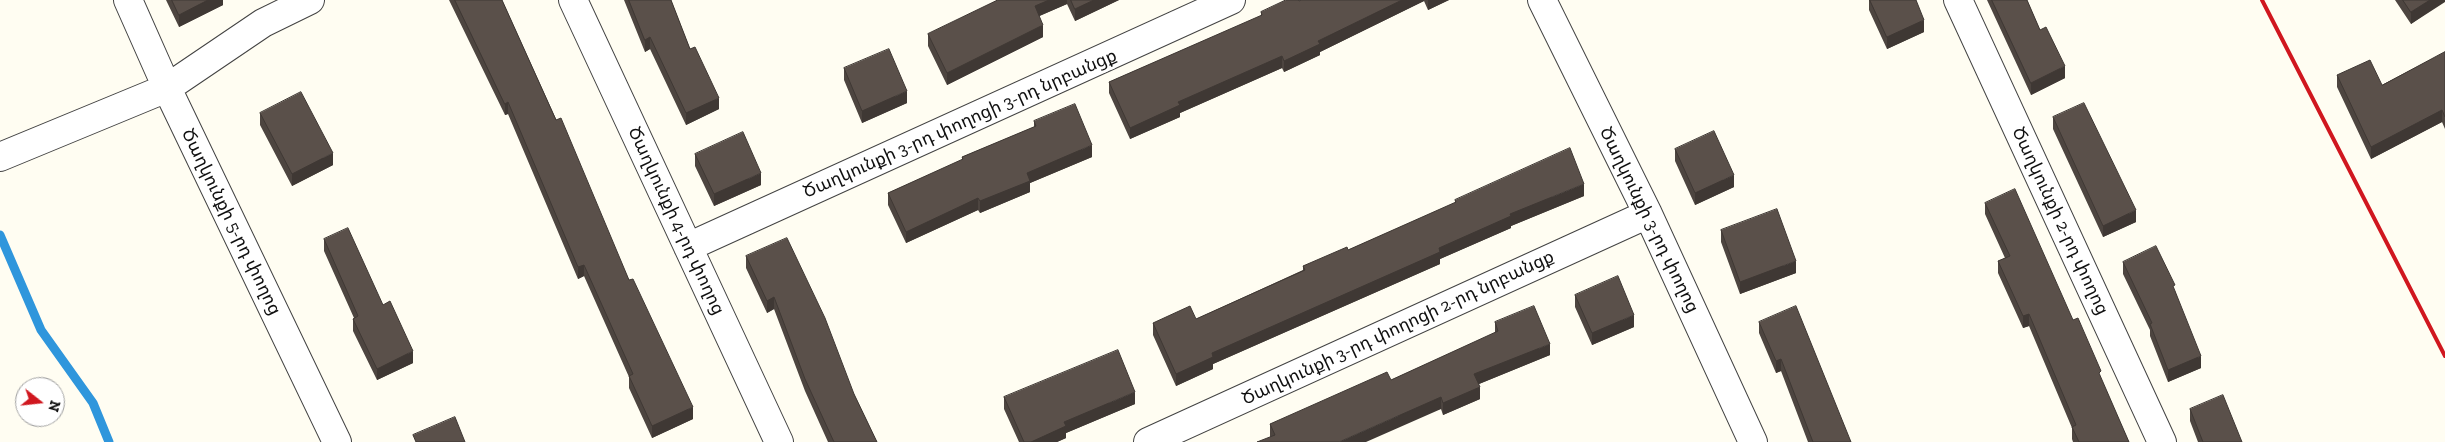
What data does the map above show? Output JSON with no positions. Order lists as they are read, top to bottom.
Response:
{
  "streets": {
    "street": [
      "Ծաղկունքի 3-րդ փողոցի 3-րդ նրբանցք",
      "Ծաղկունքի 3-րդ փողոց",
      "Ծաղկունքի 4-րդ փողոց",
      "Ծաղկունքի 2-րդ փողոց",
      "Ծաղկունքի 5-րդ փողոց",
      "Ծաղկունքի 3-րդ փողոցի 2-րդ նրբանցք"
    ]
  },
  "crossings": [
    ["Ծաղկունքի 3-րդ փողոցի 3-րդ նրբանցք", "Ծաղկունքի 4-րդ փողոց"],
    ["Ծաղկունքի 3-րդ փողոց", "Ծաղկունքի 3-րդ փողոցի 2-րդ նրբանցք"]
  ],
  "north": "right"
}
